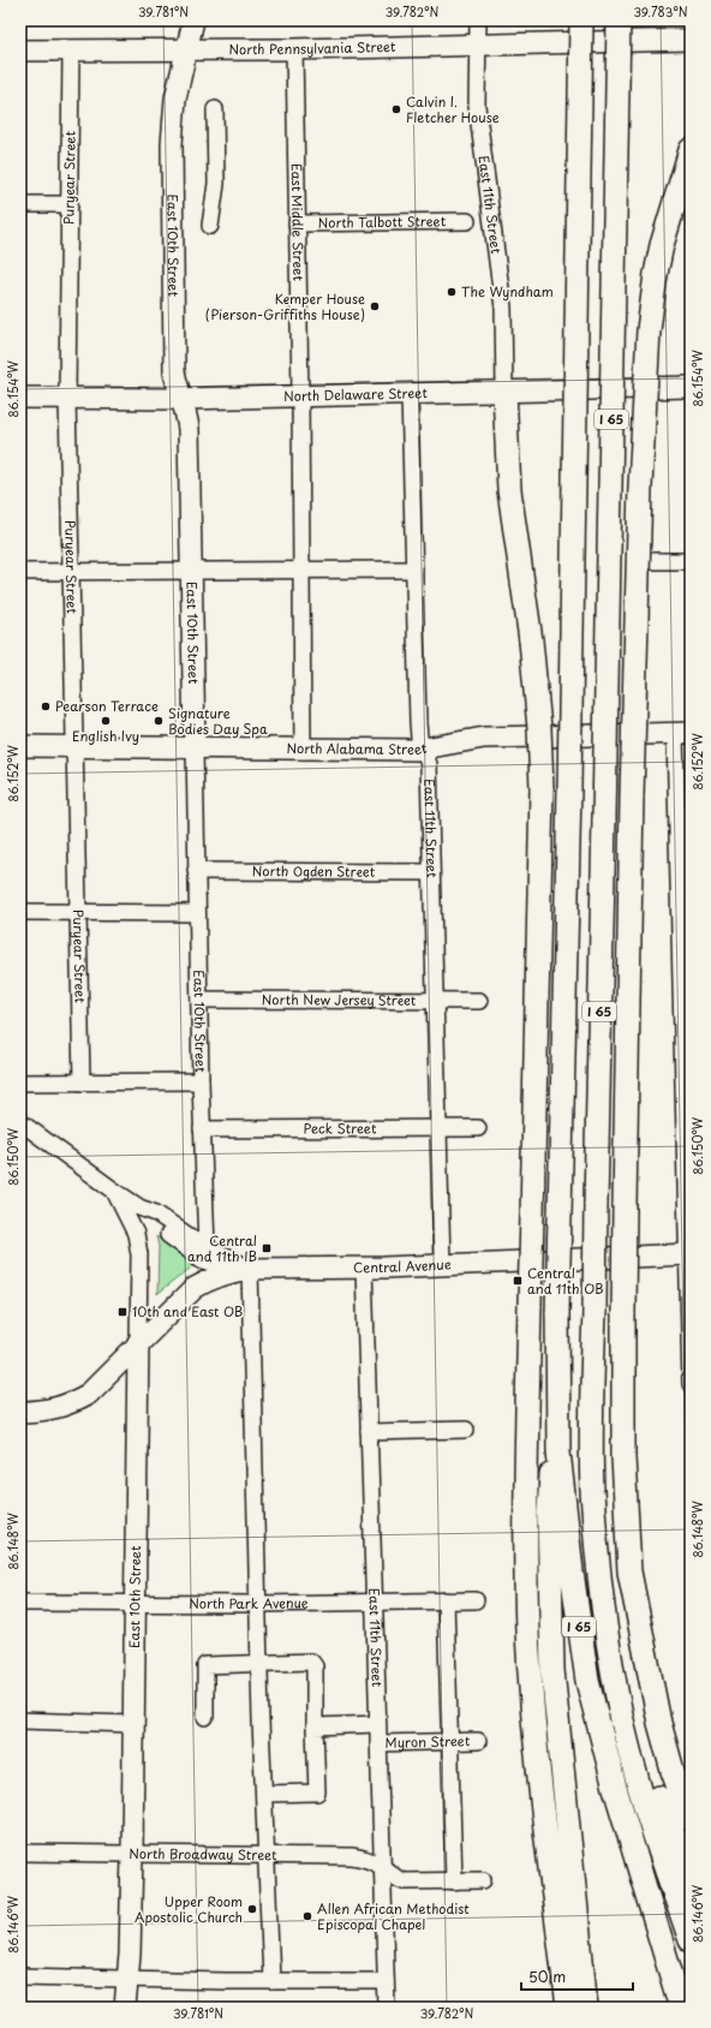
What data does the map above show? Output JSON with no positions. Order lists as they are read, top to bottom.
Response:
{
  "streets": {
    "highway": ["I 65"],
    "main road": [
      "North Pennsylvania Street",
      "East 10th Street",
      "North Delaware Street",
      "North Alabama Street",
      "Central Avenue"
    ],
    "street": [
      "Puryear Street",
      "East 11th Street",
      "East Middle Street",
      "North Talbott Street",
      "North Ogden Street",
      "North New Jersey Street",
      "Peck Street",
      "North Park Avenue",
      "Myron Street",
      "North Broadway Street"
    ]
  },
  "crossings": [
    ["North Pennsylvania Street", "Puryear Street"],
    ["North Pennsylvania Street", "East 11th Street"],
    ["North Pennsylvania Street", "East Middle Street"],
    ["North Pennsylvania Street", "East 10th Street"],
    ["Puryear Street", "North Delaware Street"],
    ["Puryear Street", "North Alabama Street"],
    ["East 11th Street", "North Delaware Street"],
    ["East 11th Street", "North Alabama Street"],
    ["East 11th Street", "North Ogden Street"],
    ["East 11th Street", "North New Jersey Street"],
    ["East 11th Street", "Peck Street"],
    ["East 11th Street", "Central Avenue"],
    ["East 11th Street", "North Park Avenue"],
    ["East 11th Street", "Myron Street"],
    ["East 11th Street", "North Broadway Street"],
    ["East Middle Street", "North Talbott Street"],
    ["East Middle Street", "North Delaware Street"],
    ["East Middle Street", "North Alabama Street"],
    ["East 10th Street", "North Delaware Street"],
    ["East 10th Street", "North Alabama Street"],
    ["East 10th Street", "North Ogden Street"],
    ["East 10th Street", "North New Jersey Street"],
    ["East 10th Street", "Peck Street"],
    ["East 10th Street", "Central Avenue"],
    ["East 10th Street", "North Park Avenue"],
    ["East 10th Street", "North Broadway Street"]
  ],
  "places": {
    "other": [
      "Calvin I. Fletcher House",
      "The Wyndham",
      "Kemper House (Pierson-Griffiths House)",
      "Pearson Terrace",
      "English Ivy",
      "Signature Bodies Day Spa",
      "Upper Room Apostolic Church",
      "Allen African Methodist Episcopal Chapel"
    ],
    "transit": ["Central and 11th IB", "Central and 11th OB", "10th and East OB"]
  },
  "scale_bar": "50 m",
  "coordinates": [
    "39.781°N",
    "39.782°N",
    "39.783°N",
    "86.154°W",
    "86.152°W",
    "86.150°W",
    "86.148°W",
    "86.146°W"
  ]
}
